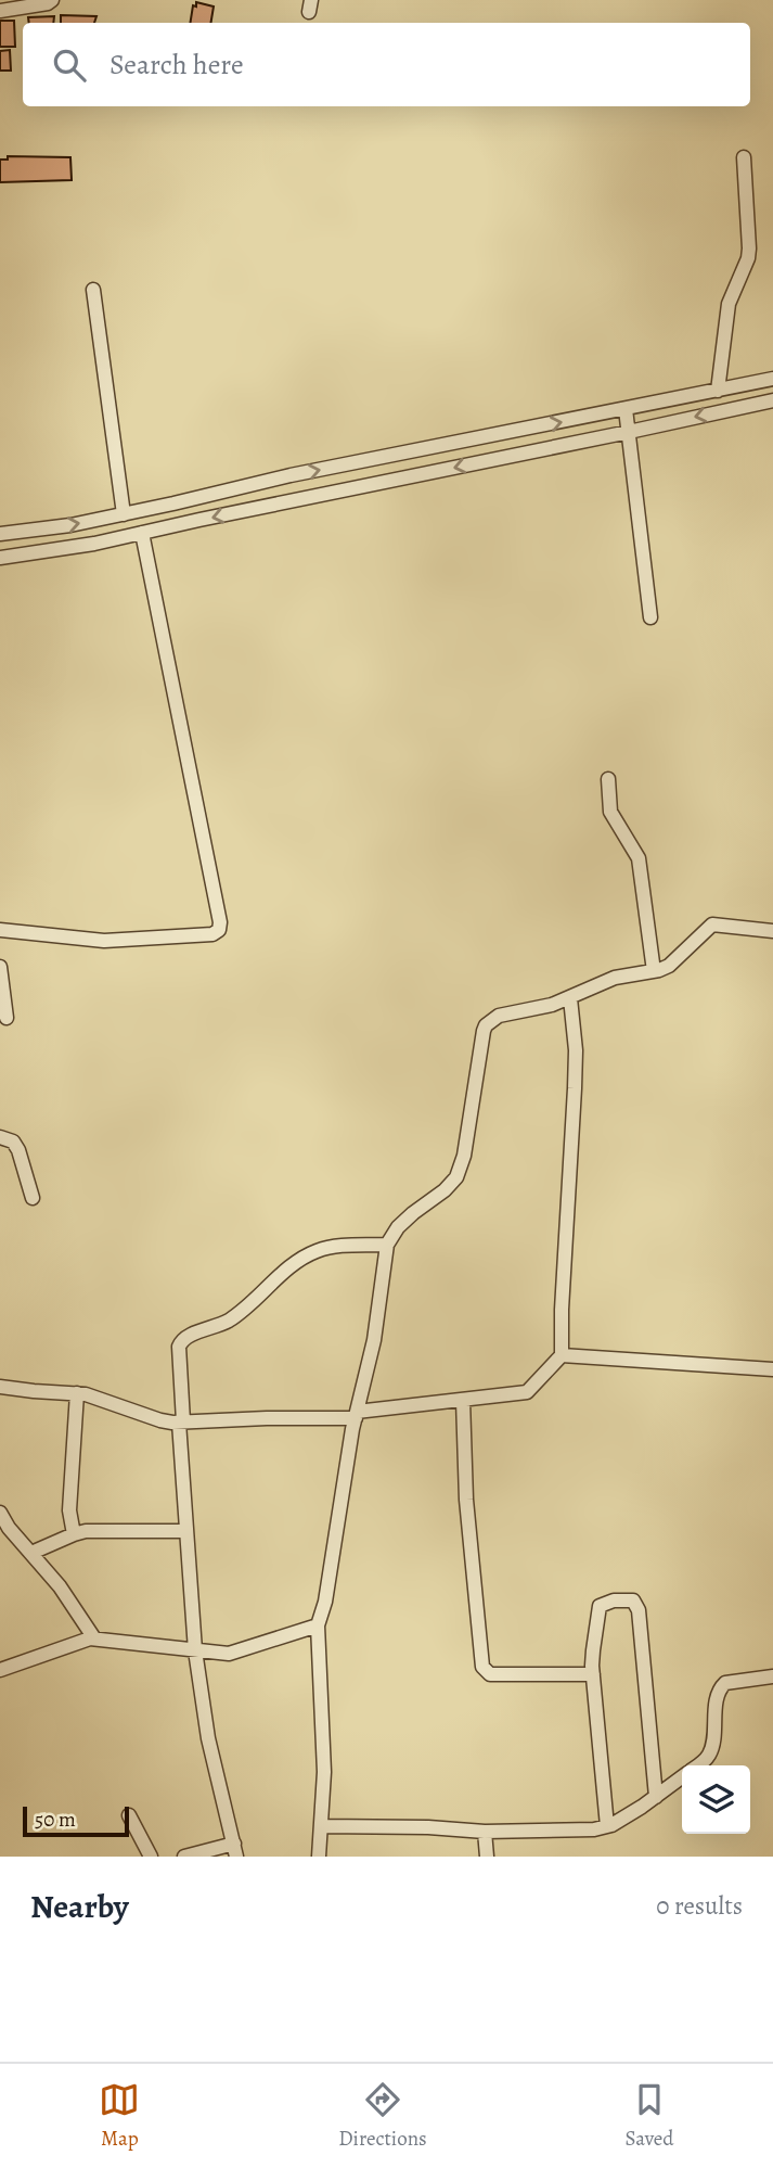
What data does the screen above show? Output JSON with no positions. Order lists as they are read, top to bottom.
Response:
{
  "scale_bar": "50 m",
  "page": {
    "search": "Search here",
    "scale": "50 m",
    "heading": ["Nearby", "0 results"],
    "nav": ["Map", "Directions", "Saved"]
  }
}
